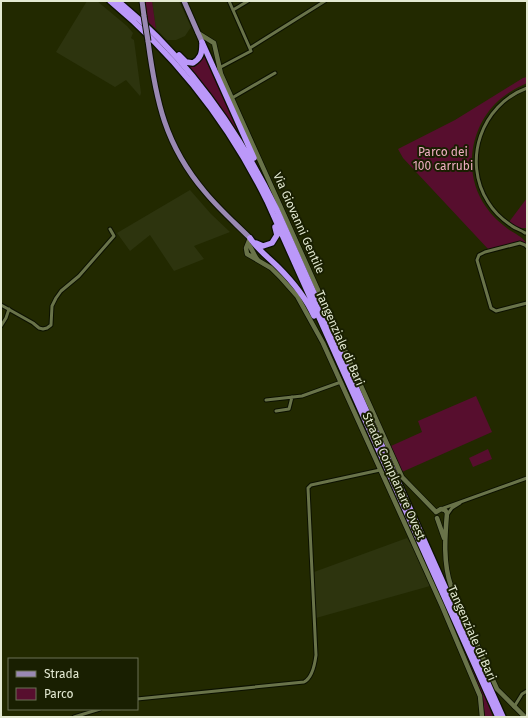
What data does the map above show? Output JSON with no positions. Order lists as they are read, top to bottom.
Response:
{
  "streets": {
    "highway": ["Tangenziale di Bari"],
    "street": ["Via Giovanni Gentile", "Strada Complanare Ovest"]
  },
  "parks": ["Parco dei 100 carrubi"],
  "legend": ["Strada", "Parco"]
}
